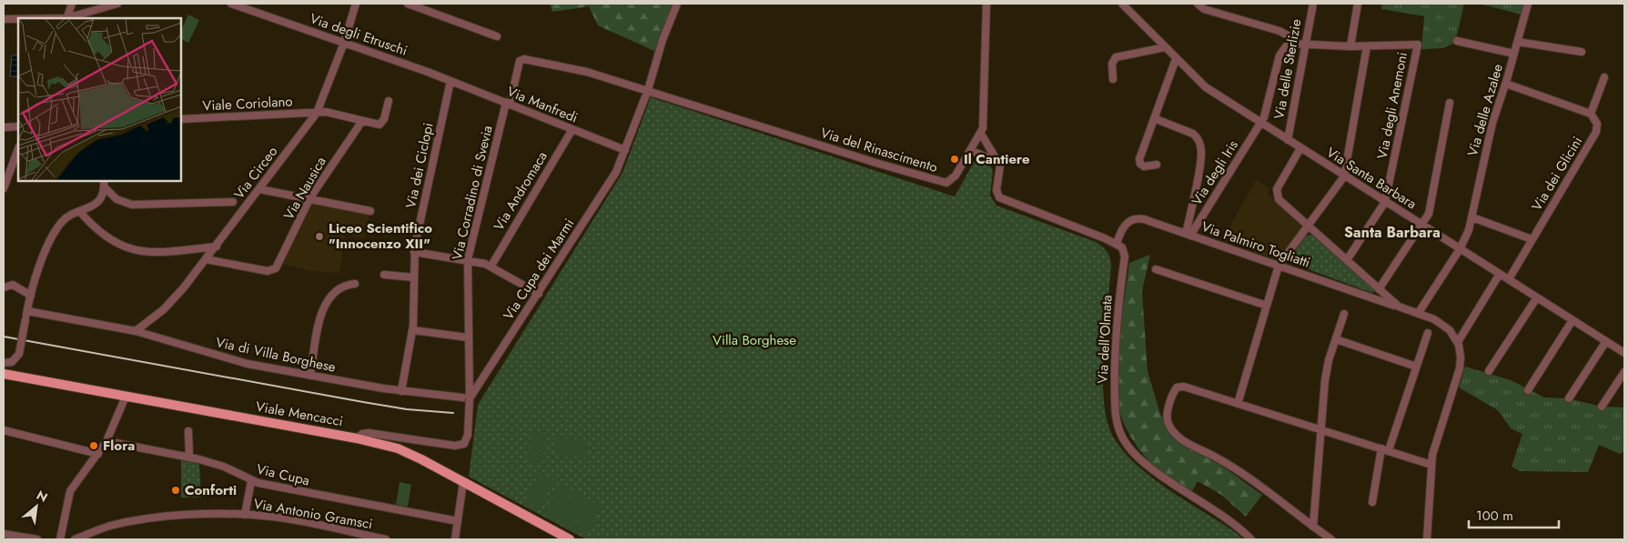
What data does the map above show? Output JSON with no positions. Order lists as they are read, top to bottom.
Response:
{
  "streets": {
    "main road": ["Viale Mencacci"],
    "street": [
      "Via degli Etruschi",
      "Via delle Sterlizie",
      "Viale Coriolano",
      "Via Manfredi",
      "Via degli Anemoni",
      "Via delle Azalee",
      "Via del Rinascimento",
      "Via dei Ciclopi",
      "Via Circeo",
      "Via degli Iris",
      "Via dei Glicini",
      "Via Santa Barbara",
      "Via Nausica",
      "Via Andromaca",
      "Via Corradino di Svevia",
      "Via Palmiro Togliatti",
      "Via Cupa dei Marmi",
      "Via dell'Olmata",
      "Via di Villa Borghese",
      "Via Cupa",
      "Via Antonio Gramsci"
    ]
  },
  "crossings": [
    ["Via degli Etruschi", "Via Manfredi"],
    ["Via degli Etruschi", "Via dei Ciclopi"],
    ["Via degli Etruschi", "Via Circeo"],
    ["Via delle Sterlizie", "Via degli Anemoni"],
    ["Via delle Sterlizie", "Via Santa Barbara"],
    ["Viale Coriolano", "Via Circeo"],
    ["Viale Coriolano", "Via Nausica"],
    ["Via Manfredi", "Via del Rinascimento"],
    ["Via Manfredi", "Via dei Ciclopi"],
    ["Via Manfredi", "Via Andromaca"],
    ["Via Manfredi", "Via Corradino di Svevia"],
    ["Via Manfredi", "Via Cupa dei Marmi"],
    ["Via degli Anemoni", "Via degli Iris"],
    ["Via degli Anemoni", "Via Santa Barbara"],
    ["Via delle Azalee", "Via Santa Barbara"],
    ["Via delle Azalee", "Via Palmiro Togliatti"],
    ["Via del Rinascimento", "Via Corradino di Svevia"],
    ["Via del Rinascimento", "Via Cupa dei Marmi"],
    ["Via dei Ciclopi", "Via di Villa Borghese"],
    ["Via Circeo", "Via Nausica"],
    ["Via Circeo", "Via di Villa Borghese"],
    ["Via degli Iris", "Via Santa Barbara"],
    ["Via degli Iris", "Via Palmiro Togliatti"],
    ["Via dei Glicini", "Via Santa Barbara"],
    ["Via Corradino di Svevia", "Via Cupa dei Marmi"],
    ["Via Corradino di Svevia", "Via di Villa Borghese"],
    ["Via Palmiro Togliatti", "Via dell'Olmata"],
    ["Via Cupa dei Marmi", "Via di Villa Borghese"]
  ],
  "districts": ["Santa Barbara"],
  "parks": ["Villa Borghese"],
  "places": [
    "Il Cantiere",
    "Liceo Scientifico \"Innocenzo XII\"",
    "Flora",
    "Conforti"
  ],
  "scale_bar": "100 m",
  "north": "top right"
}
